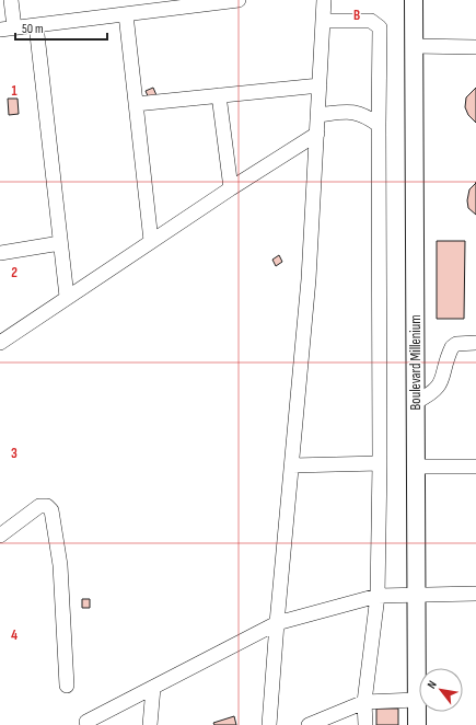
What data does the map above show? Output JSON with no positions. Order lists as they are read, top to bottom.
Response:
{
  "streets": {
    "main road": ["Boulevard Millenium"]
  },
  "scale_bar": "50 m",
  "north": "top left",
  "grid": {
    "columns": ["B"],
    "rows": [
      "1",
      "2",
      "3",
      "4"
    ]
  }
}
